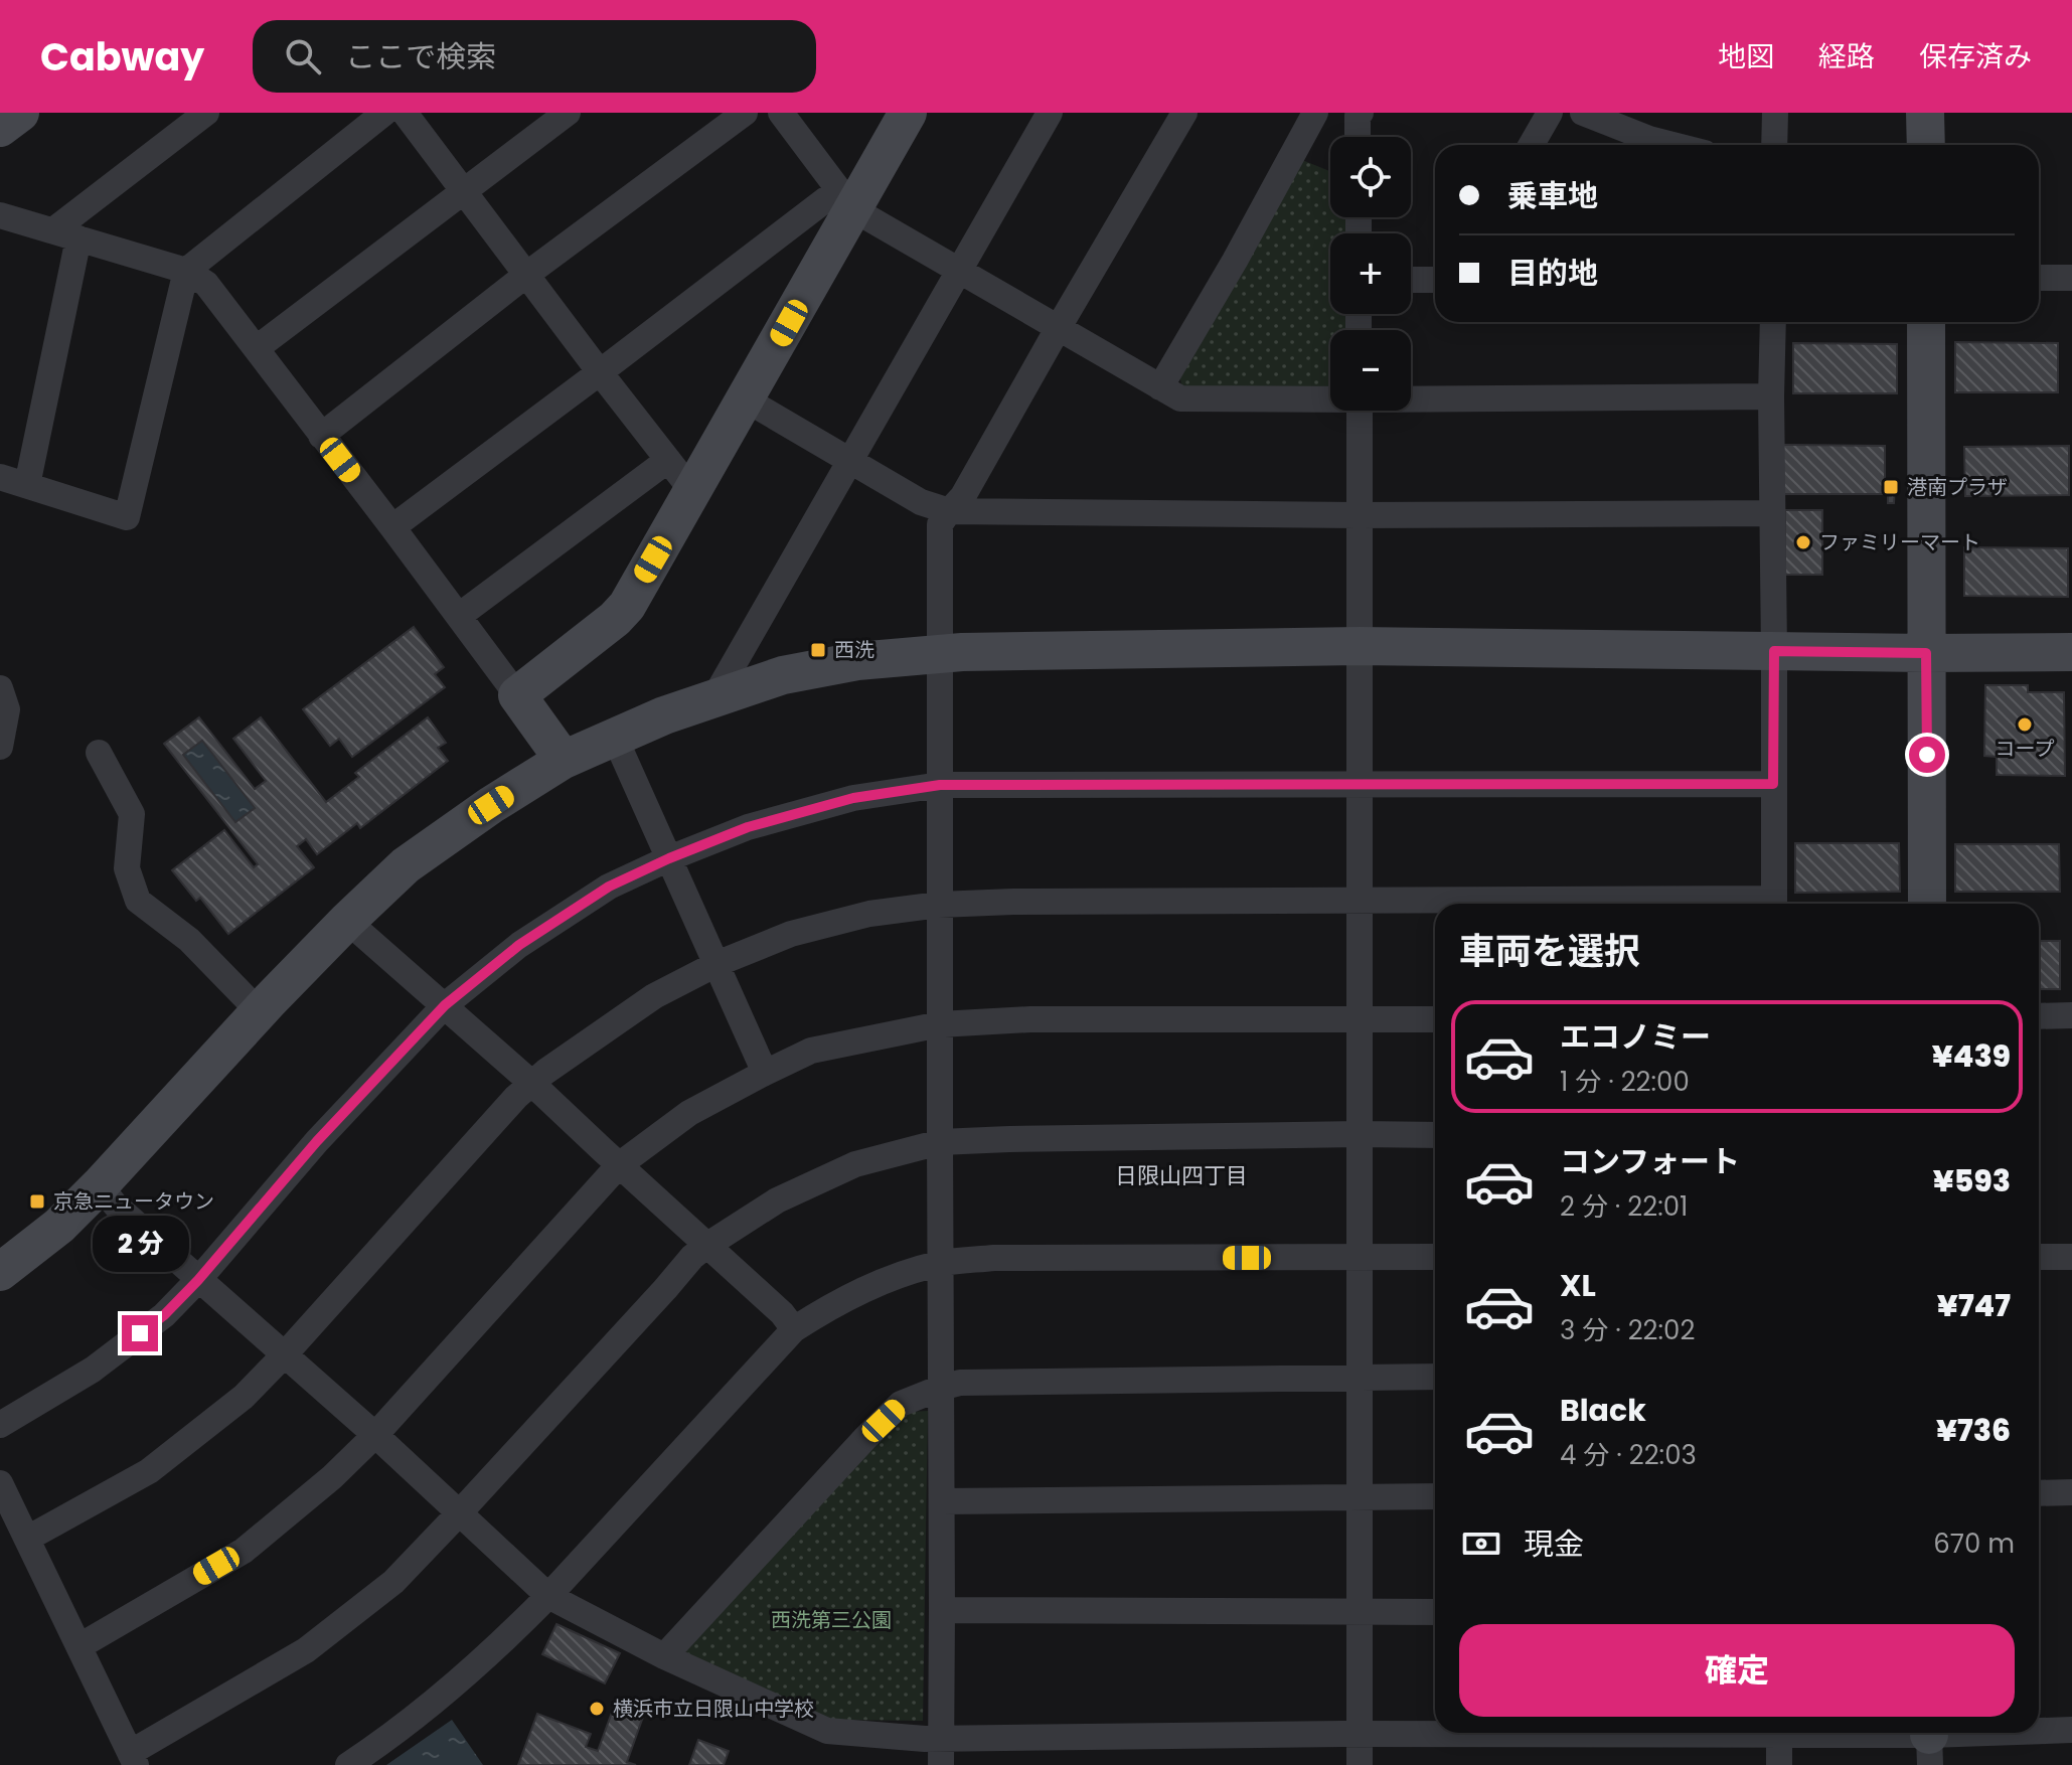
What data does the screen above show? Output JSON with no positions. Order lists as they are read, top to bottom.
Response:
{
  "districts": ["日限山四丁目"],
  "parks": ["西洗第三公園"],
  "places": {
    "transit": ["港南プラザ", "西洗", "京急ニュータウン"],
    "other": ["ファミリーマート", "コープ", "横浜市立日限山中学校"]
  },
  "page": {
    "header": "Cabway",
    "search": "ここで検索",
    "nav": ["地図", "経路", "保存済み"],
    "map_buttons": ["+", "−"],
    "banner": ["乗車地", "目的地"],
    "heading": "車両を選択",
    "list": [
      {
        "name": "エコノミー",
        "note": "1 分 · 22:00",
        "value": "¥439"
      },
      {
        "name": "コンフォート",
        "note": "2 分 · 22:01",
        "value": "¥593"
      },
      {
        "name": "XL",
        "note": "3 分 · 22:02",
        "value": "¥747"
      },
      {
        "name": "Black",
        "note": "4 分 · 22:03",
        "value": "¥736"
      }
    ],
    "bubble": "2 分",
    "pay": ["現金", "670 m"],
    "buttons": "確定"
  }
}
